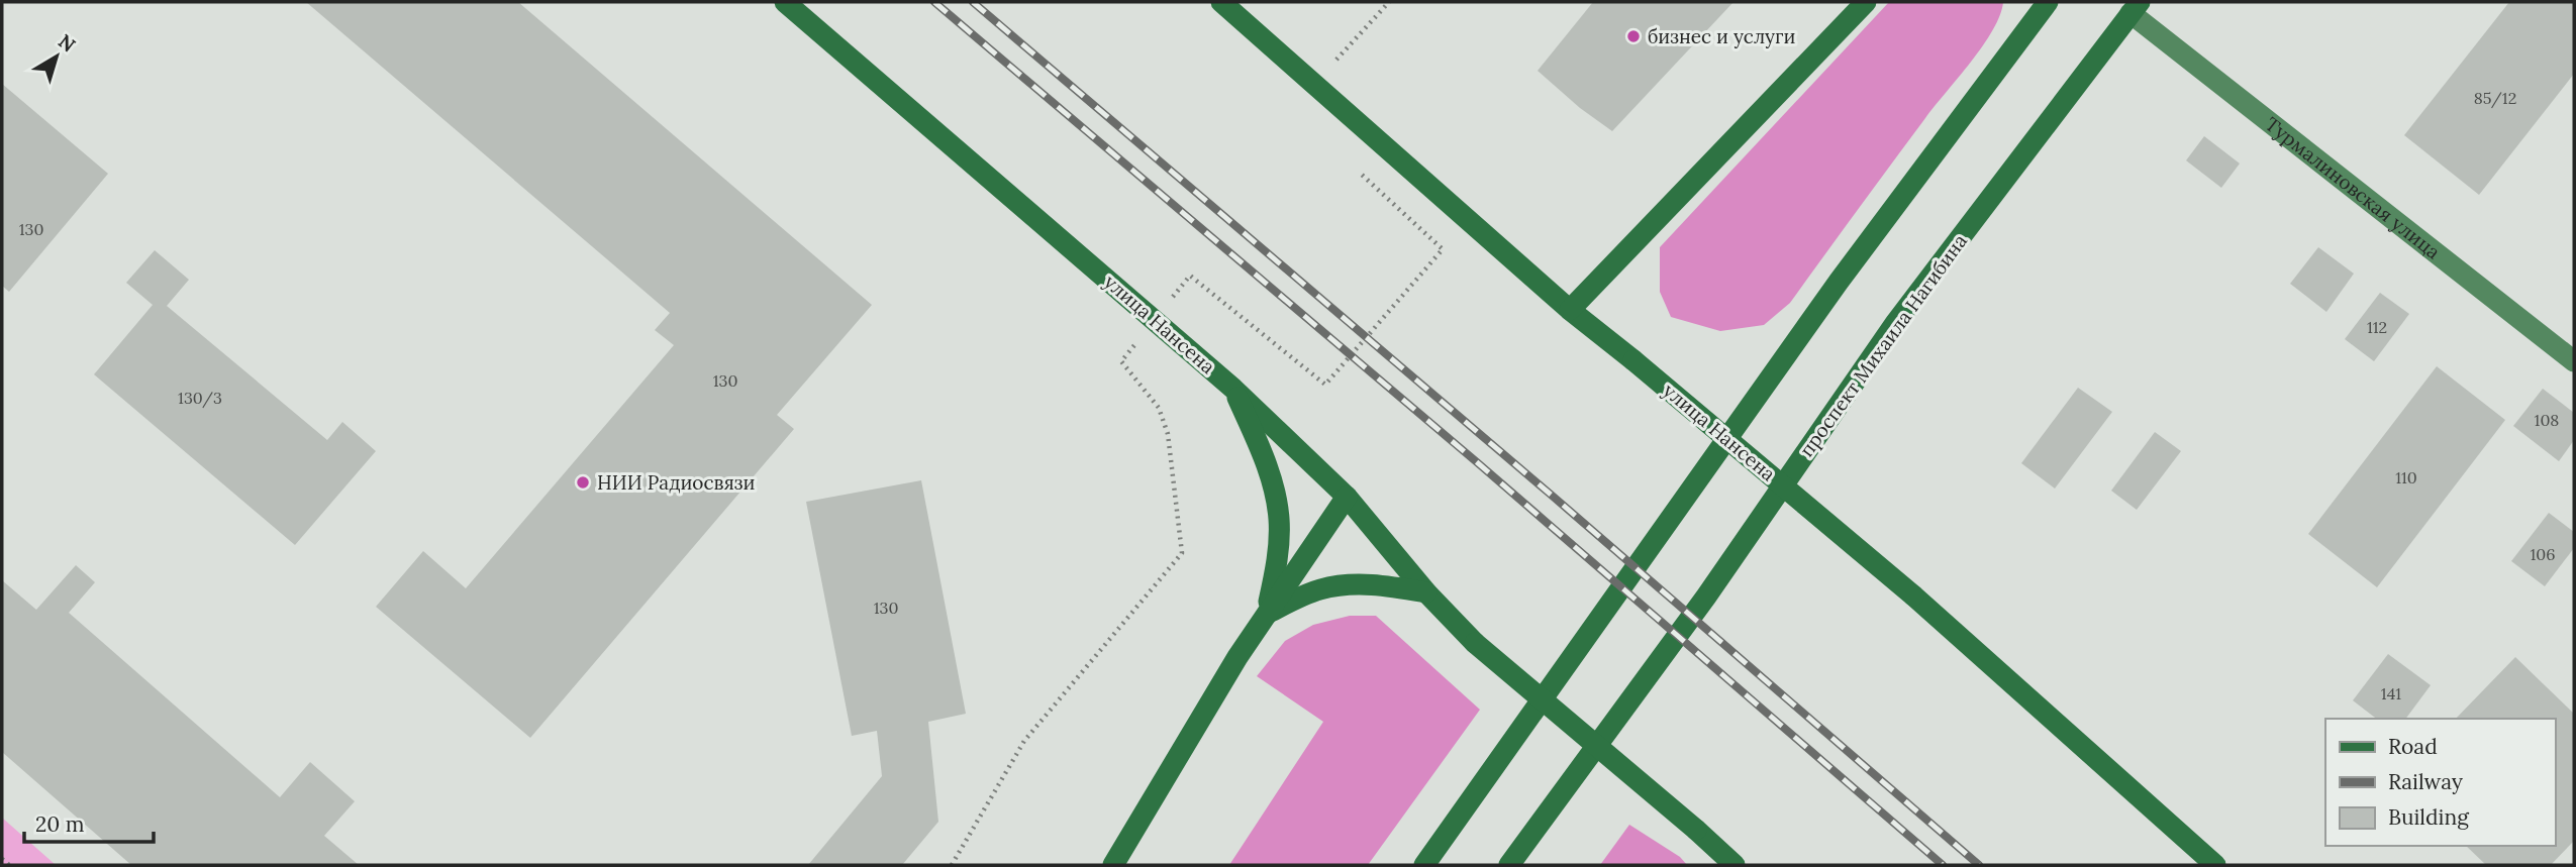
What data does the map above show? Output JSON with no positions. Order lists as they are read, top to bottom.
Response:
{
  "streets": {
    "main road": ["улица Нансена", "проспект Михаила Нагибина"],
    "street": ["Турмалиновская улица"]
  },
  "crossings": [
    ["Турмалиновская улица", "проспект Михаила Нагибина"]
  ],
  "places": ["бизнес и услуги", "НИИ Радиосвязи"],
  "house_numbers": [
    "85/12",
    "130",
    "112",
    "130",
    "130/3",
    "108",
    "110",
    "106",
    "130",
    "141"
  ],
  "legend": ["Road", "Railway", "Building"],
  "scale_bar": "20 m",
  "north": "top right"
}
